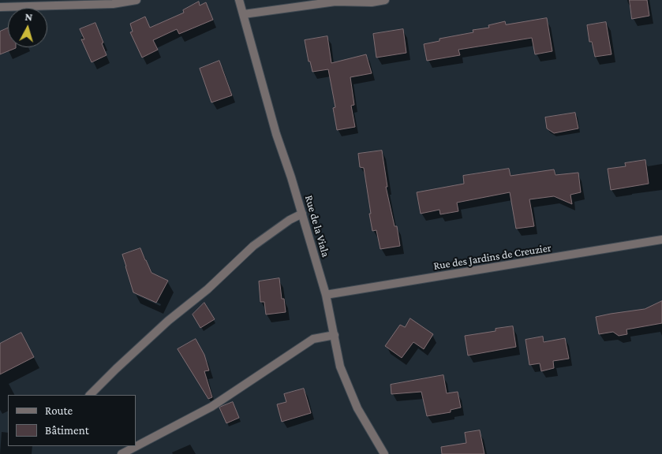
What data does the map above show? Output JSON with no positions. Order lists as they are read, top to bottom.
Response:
{
  "streets": {
    "street": ["Rue de la Viala", "Rue des Jardins de Creuzier"]
  },
  "crossings": [
    ["Rue de la Viala", "Rue des Jardins de Creuzier"]
  ],
  "legend": ["Route", "Bâtiment"],
  "north": "top"
}
